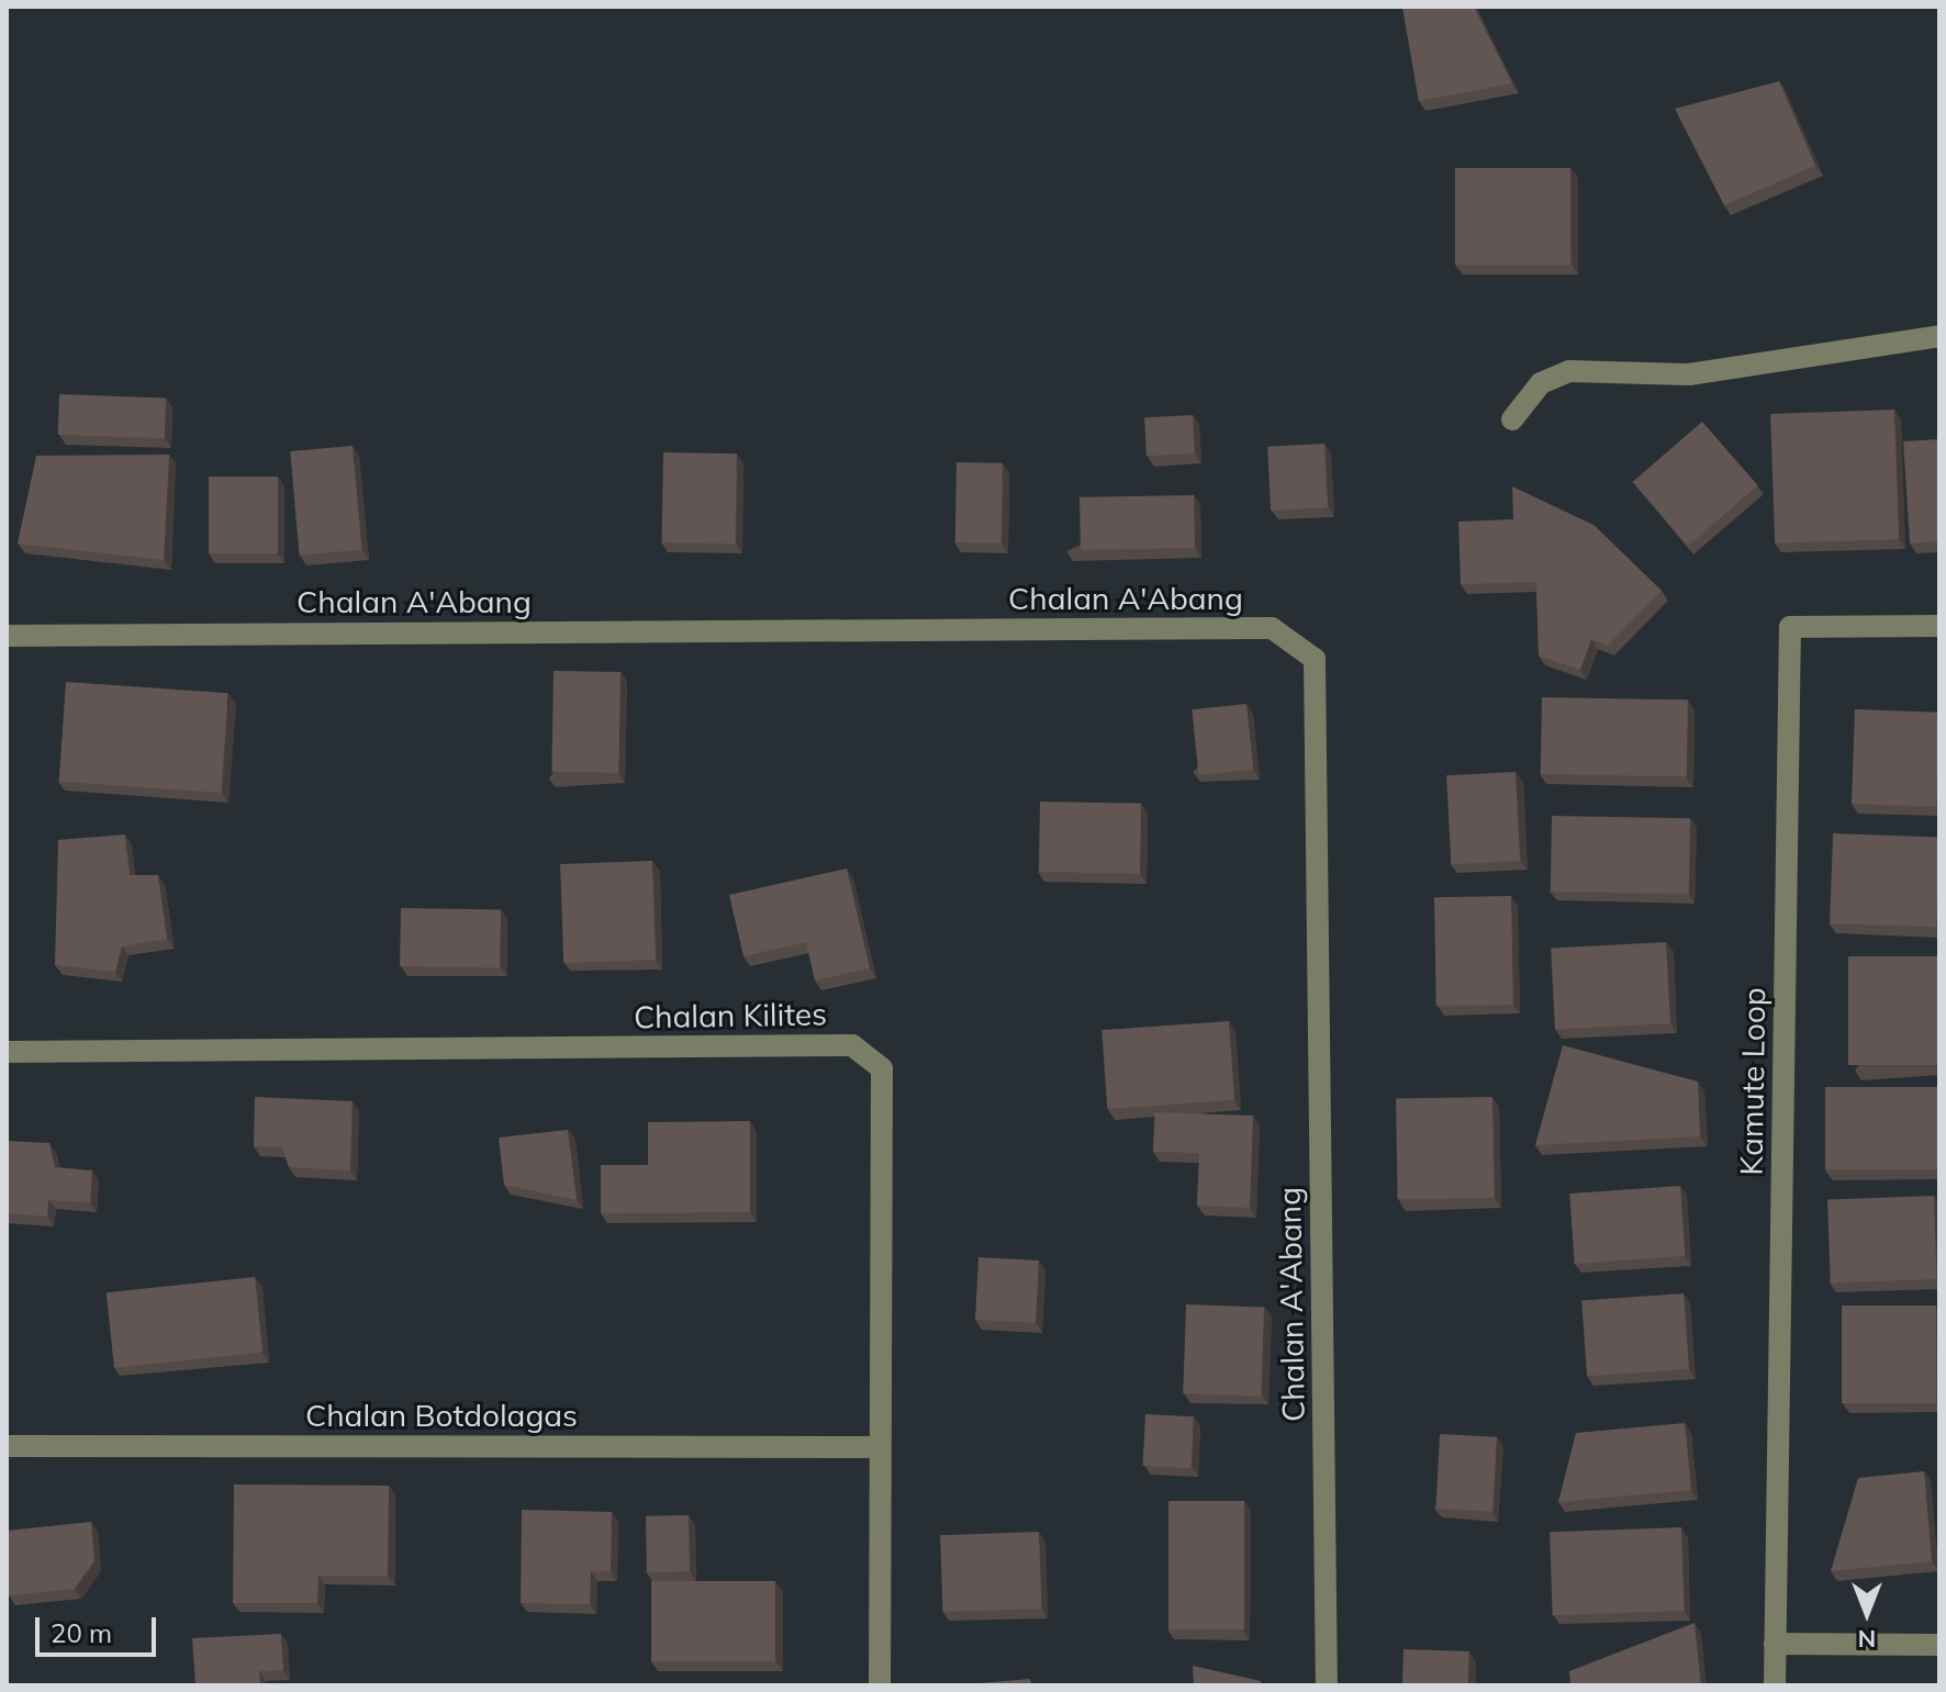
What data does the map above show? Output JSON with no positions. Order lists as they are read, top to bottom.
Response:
{
  "streets": {
    "street": [
      "Chalan A'Abang",
      "Chalan Kilites",
      "Kamute Loop",
      "Chalan Botdolagas"
    ]
  },
  "crossings": [
    ["Chalan Kilites", "Chalan Botdolagas"]
  ],
  "scale_bar": "20 m",
  "north": "bottom"
}
